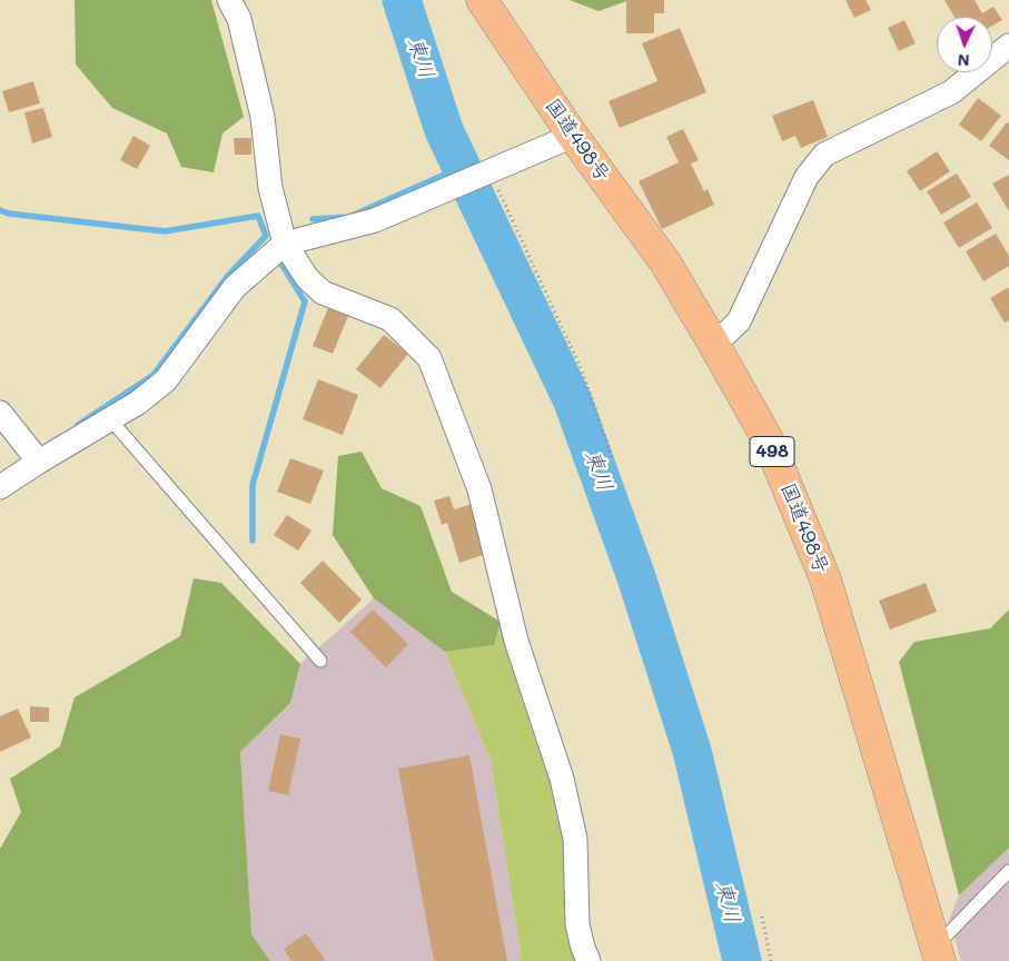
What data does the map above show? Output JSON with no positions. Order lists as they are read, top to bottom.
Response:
{
  "streets": {
    "highway": ["国道498号", "498"]
  },
  "water": ["東川"],
  "north": "bottom"
}
